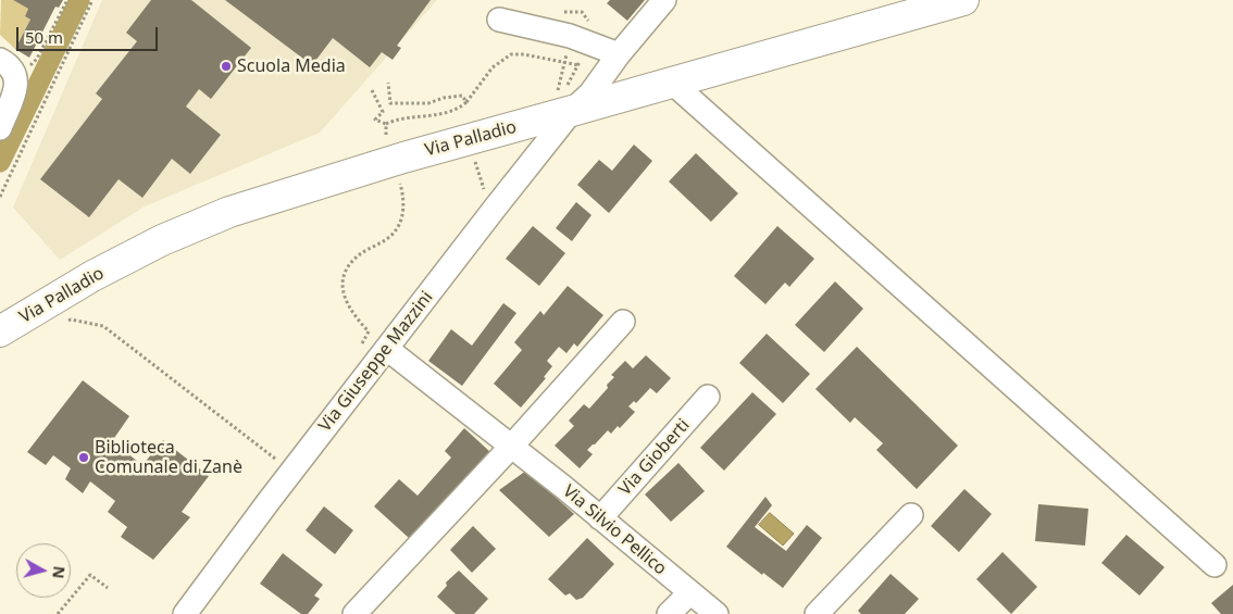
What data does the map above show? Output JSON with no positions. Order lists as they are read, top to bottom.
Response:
{
  "streets": {
    "main road": ["Via Palladio"],
    "street": ["Via Giuseppe Mazzini", "Via Gioberti", "Via Silvio Pellico"]
  },
  "crossings": [
    ["Via Palladio", "Via Giuseppe Mazzini"],
    ["Via Giuseppe Mazzini", "Via Silvio Pellico"],
    ["Via Gioberti", "Via Silvio Pellico"]
  ],
  "places": ["Scuola Media", "Biblioteca Comunale di Zanè"],
  "scale_bar": "50 m",
  "north": "right"
}
